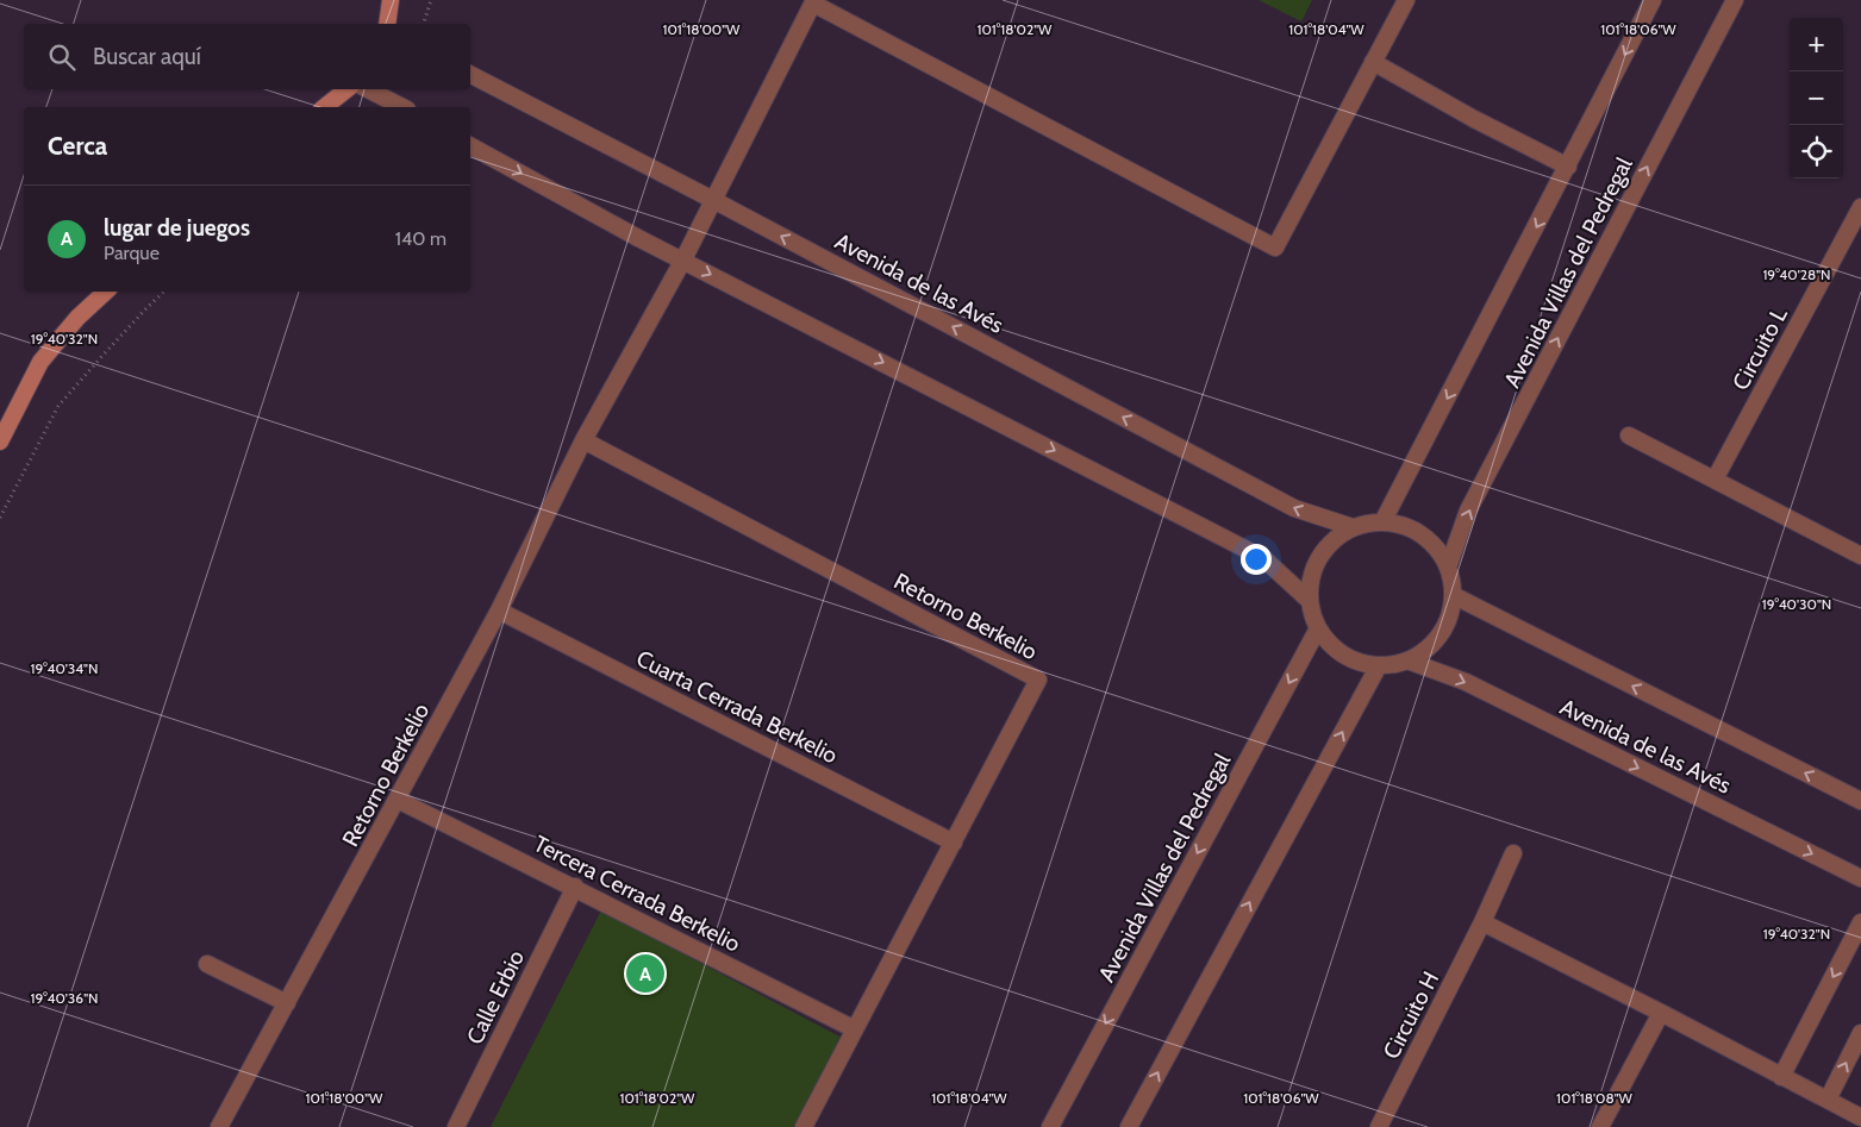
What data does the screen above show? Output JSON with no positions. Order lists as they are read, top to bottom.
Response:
{
  "streets": {
    "street": [
      "Avenida Villas del Pedregal",
      "Avenida de las Avés",
      "Circuito L",
      "Retorno Berkelio",
      "Cuarta Cerrada Berkelio",
      "Tercera Cerrada Berkelio",
      "Calle Erbio",
      "Circuito H"
    ]
  },
  "crossings": [
    ["Avenida Villas del Pedregal", "Avenida de las Avés"],
    ["Avenida de las Avés", "Retorno Berkelio"],
    ["Retorno Berkelio", "Cuarta Cerrada Berkelio"],
    ["Retorno Berkelio", "Tercera Cerrada Berkelio"],
    ["Tercera Cerrada Berkelio", "Calle Erbio"]
  ],
  "page": {
    "map_buttons": ["+", "−"],
    "search": "Buscar aquí",
    "heading": "Cerca",
    "list": [
      {
        "mark": "A",
        "name": "lugar de juegos",
        "note": "Parque",
        "value": "140 m"
      }
    ],
    "pins": "A"
  },
  "coordinates": [
    "101°18'00\"W",
    "101°18'02\"W",
    "101°18'04\"W",
    "101°18'06\"W",
    "19°40'28\"N",
    "19°40'32\"N",
    "19°40'30\"N",
    "19°40'34\"N",
    "19°40'36\"N",
    "101°18'08\"W"
  ]
}
